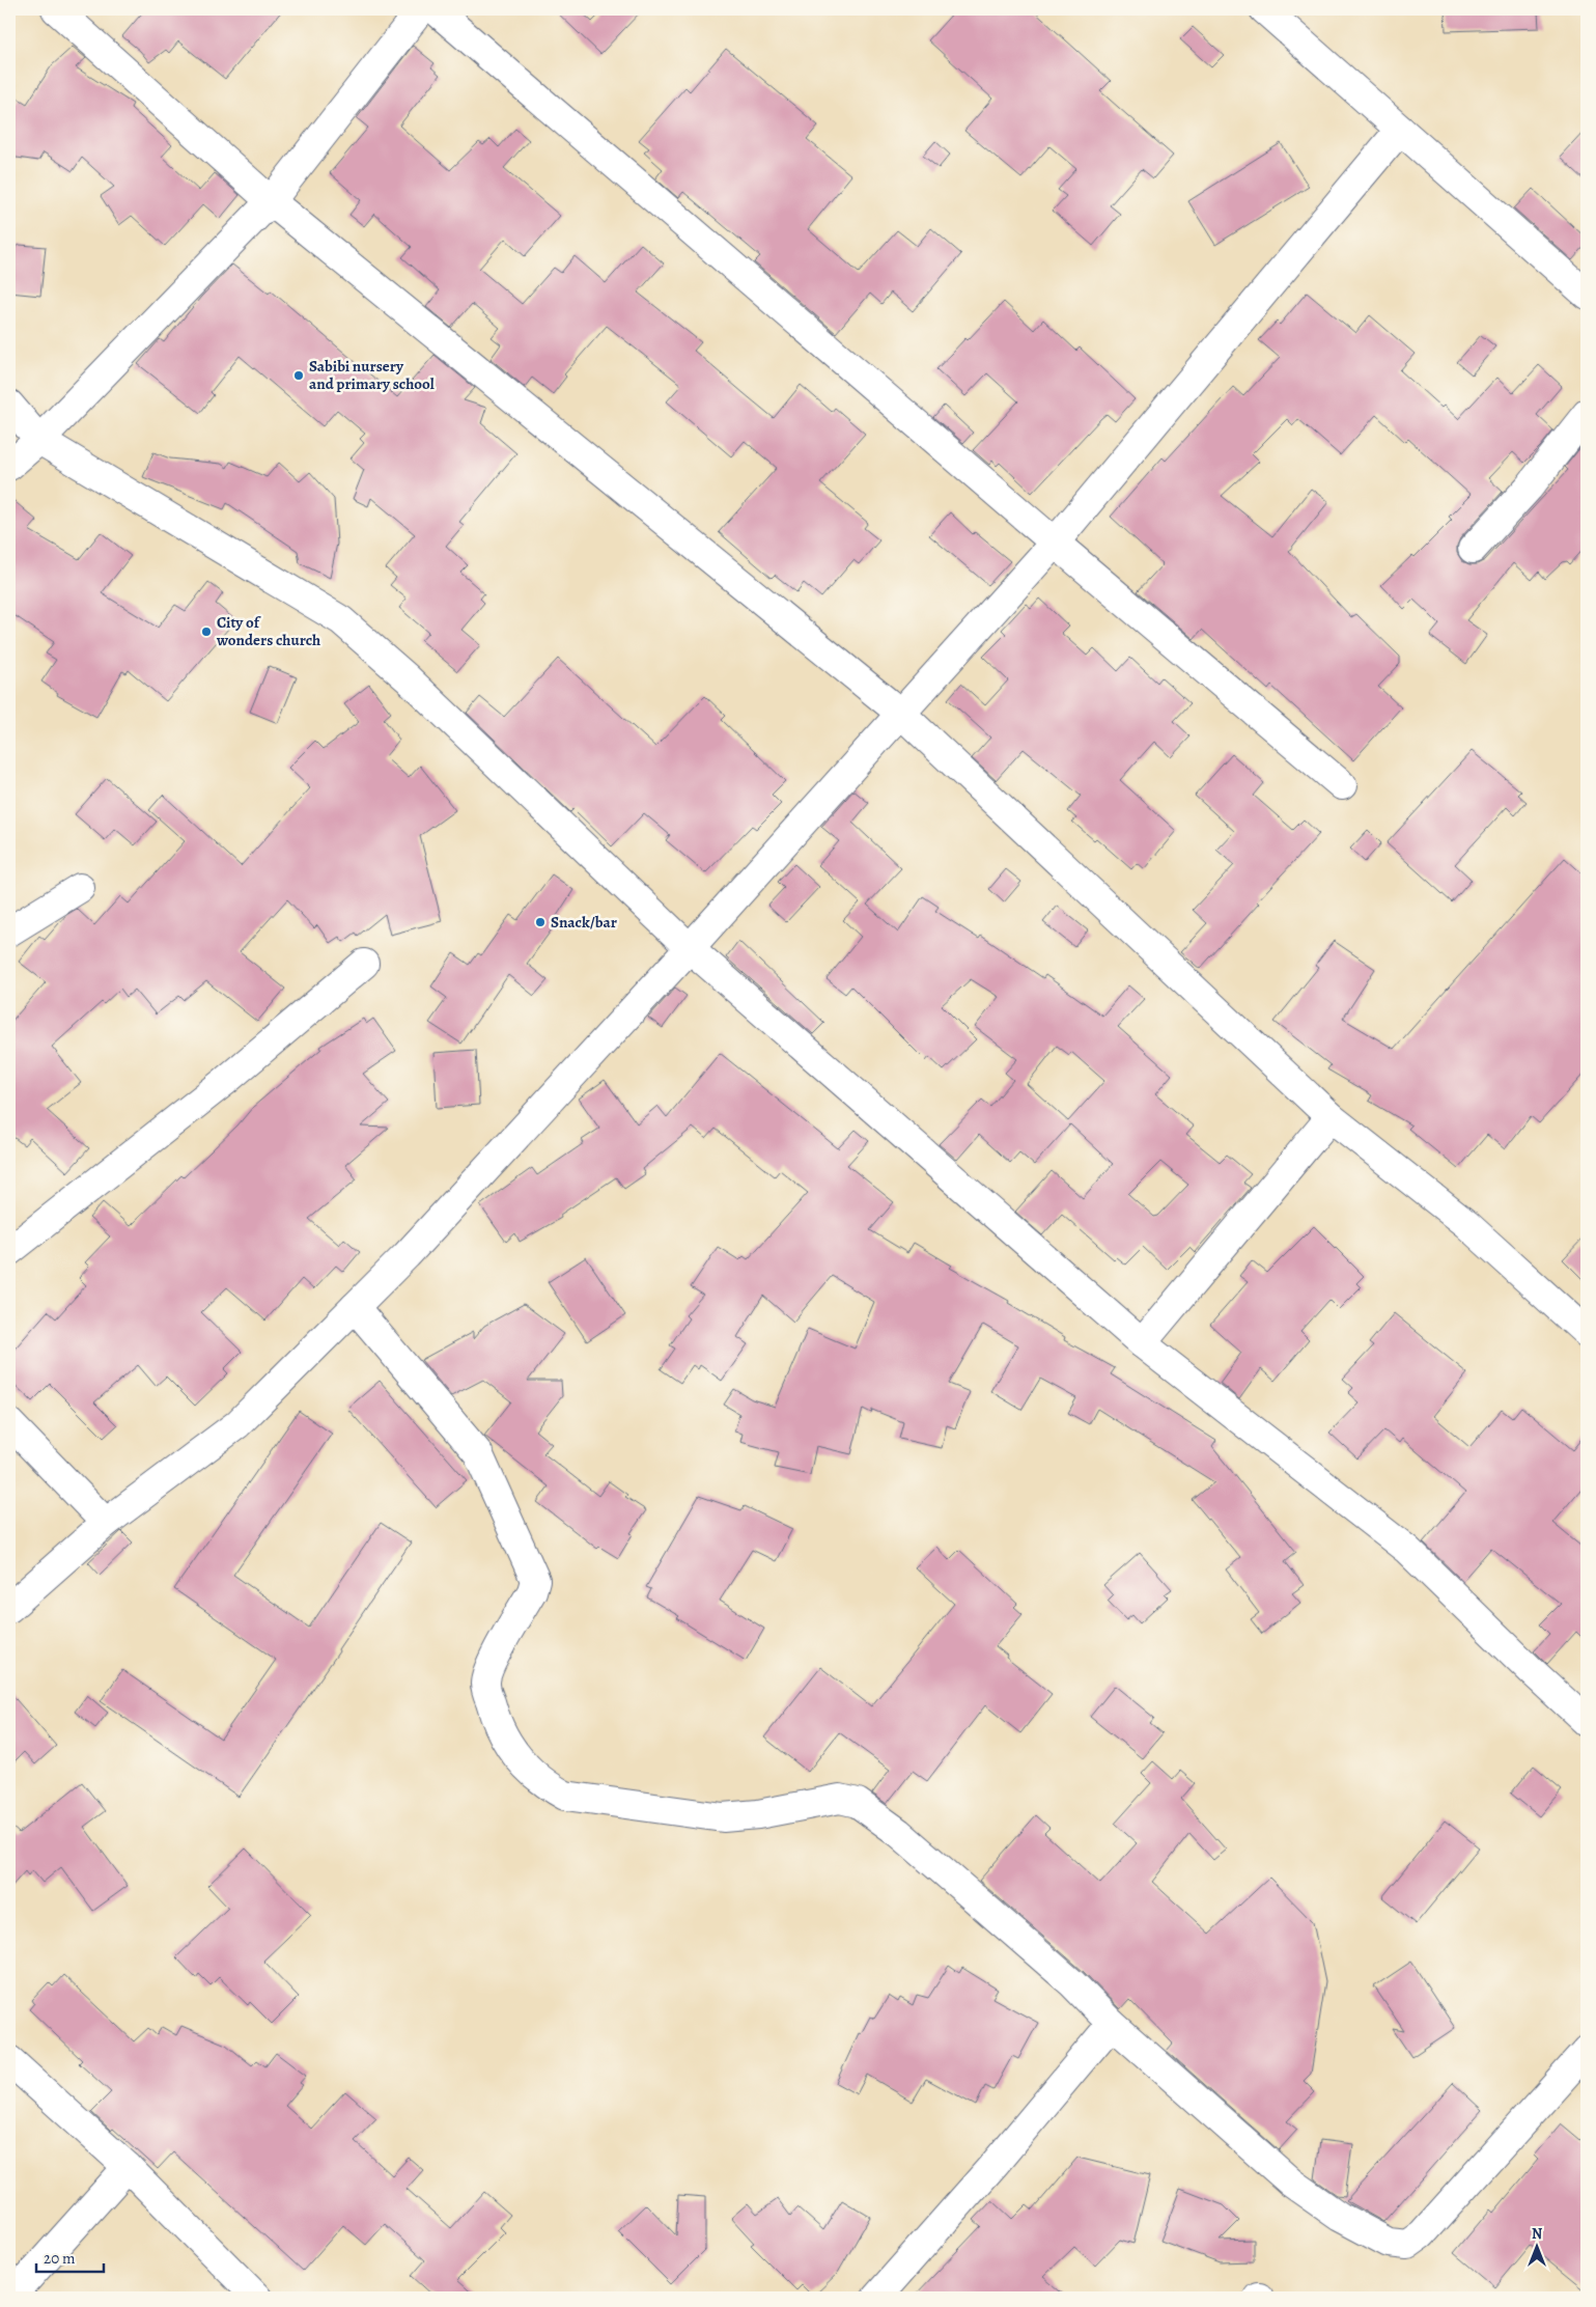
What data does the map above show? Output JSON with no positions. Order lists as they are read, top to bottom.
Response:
{
  "places": ["Sabibi nursery and primary school", "City of wonders church", "Snack/bar"],
  "scale_bar": "20 m",
  "north": "top"
}
